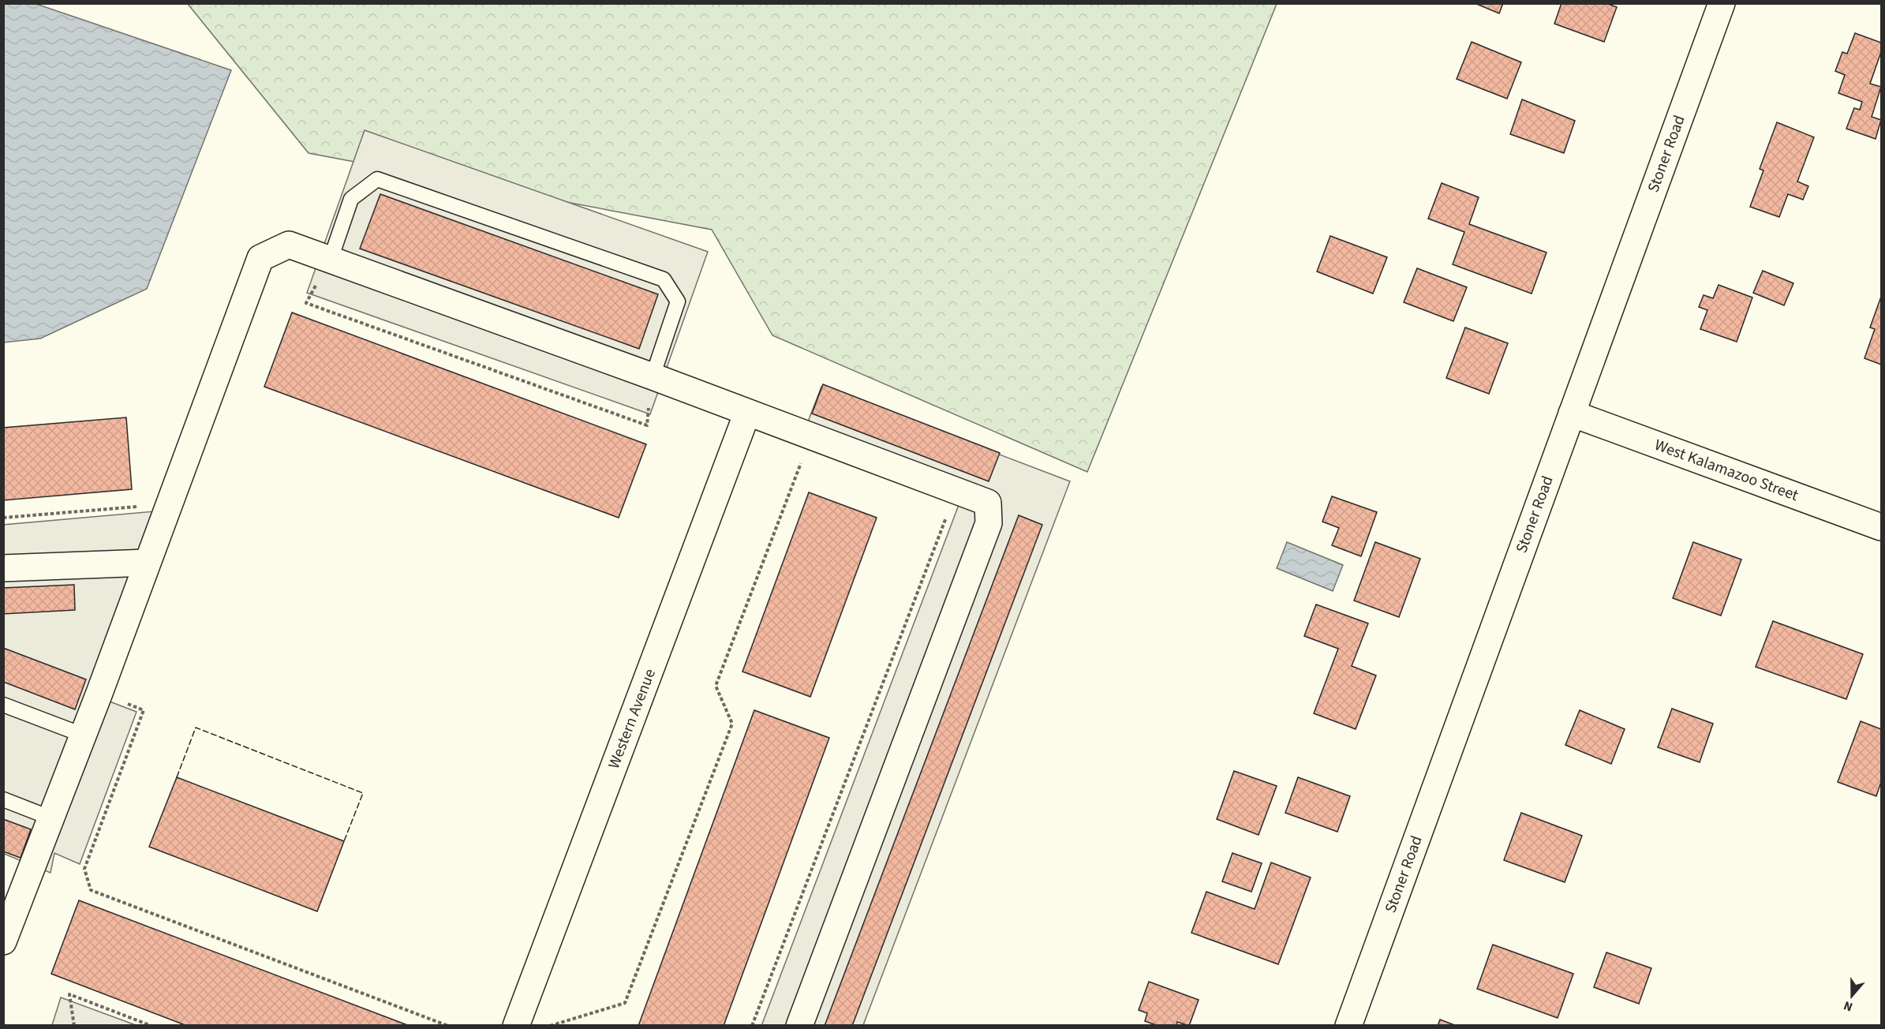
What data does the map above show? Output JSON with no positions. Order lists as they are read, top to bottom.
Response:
{
  "streets": {
    "street": ["Stoner Road", "West Kalamazoo Street", "Western Avenue"]
  },
  "crossings": [
    ["Stoner Road", "West Kalamazoo Street"]
  ],
  "north": "bottom"
}
